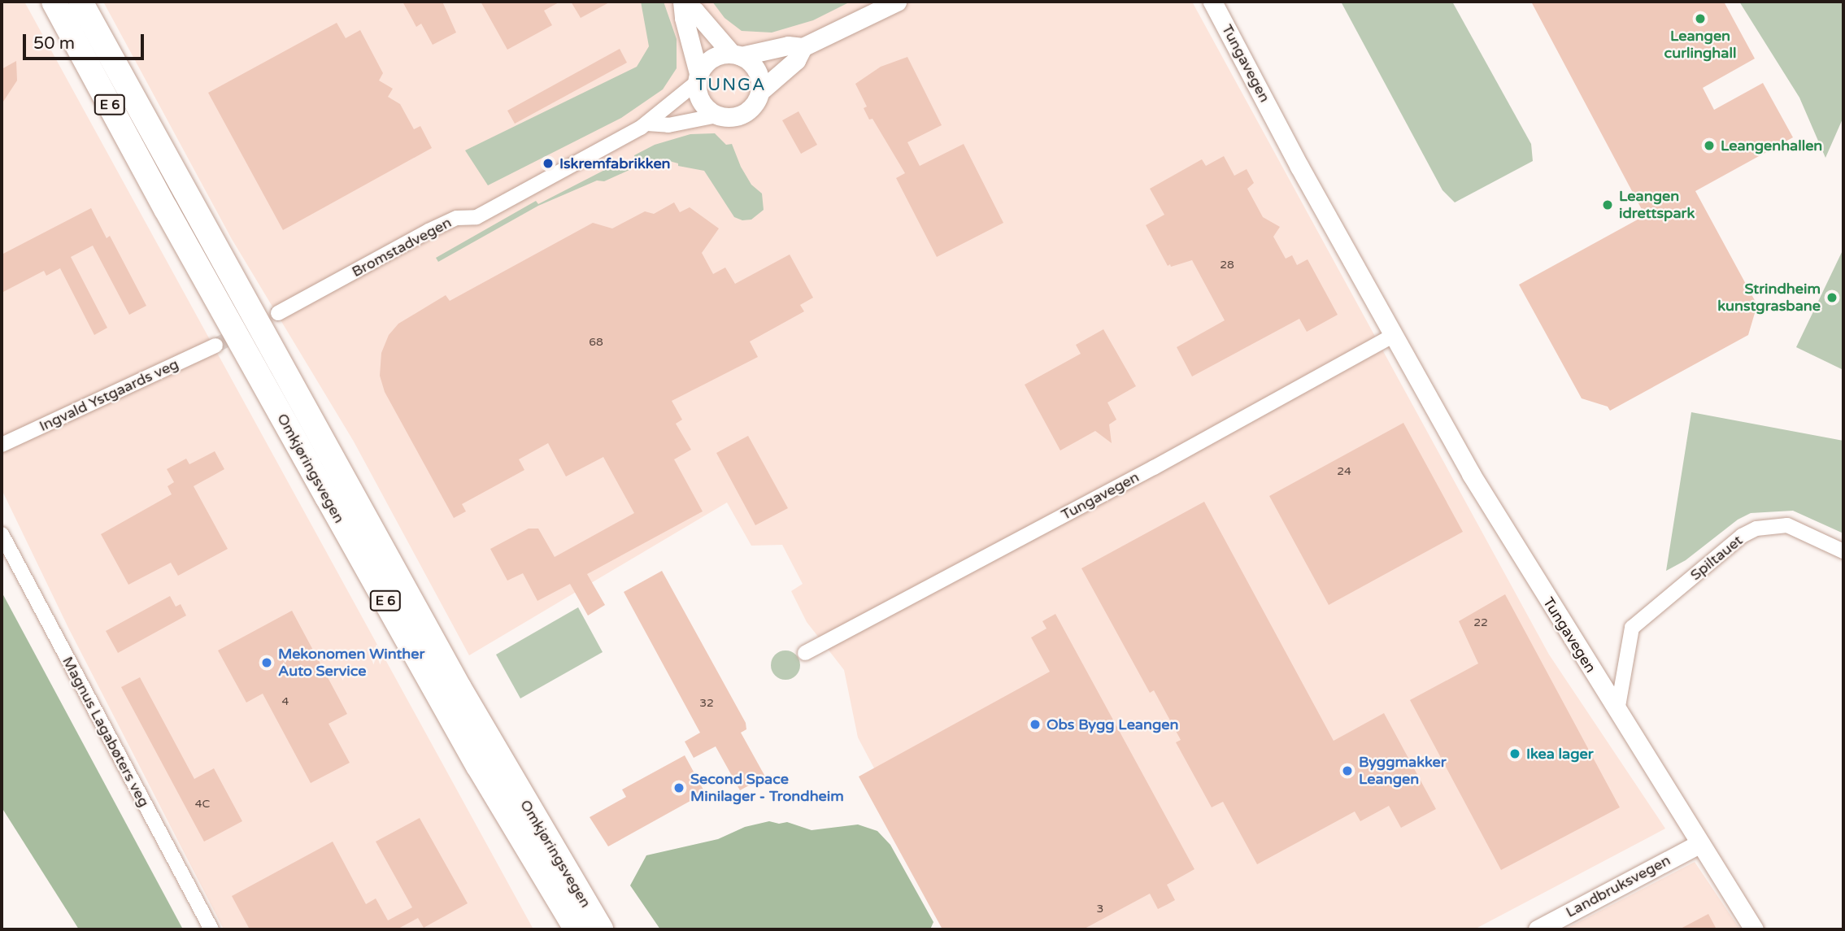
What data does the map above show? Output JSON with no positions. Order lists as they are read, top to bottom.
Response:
{
  "streets": {
    "highway": ["E 6", "Omkjøringsvegen"],
    "street": [
      "Tungavegen",
      "Bromstadvegen",
      "Ingvald Ystgaards veg",
      "Spiltauet",
      "Magnus Lagabøters veg",
      "Landbruksvegen"
    ]
  },
  "crossings": [
    ["Tungavegen", "Spiltauet"],
    ["Tungavegen", "Landbruksvegen"]
  ],
  "districts": ["TUNGA"],
  "places": [
    "Leangen curlinghall",
    "Leangenhallen",
    "Iskremfabrikken",
    "Leangen idrettspark",
    "Strindheim kunstgrasbane",
    "Mekonomen Winther Auto Service",
    "Obs Bygg Leangen",
    "Ikea lager",
    "Byggmakker Leangen",
    "Second Space Minilager - Trondheim"
  ],
  "house_numbers": [
    "28",
    "68",
    "24",
    "22",
    "4",
    "32",
    "4C",
    "3"
  ],
  "scale_bar": "50 m"
}
